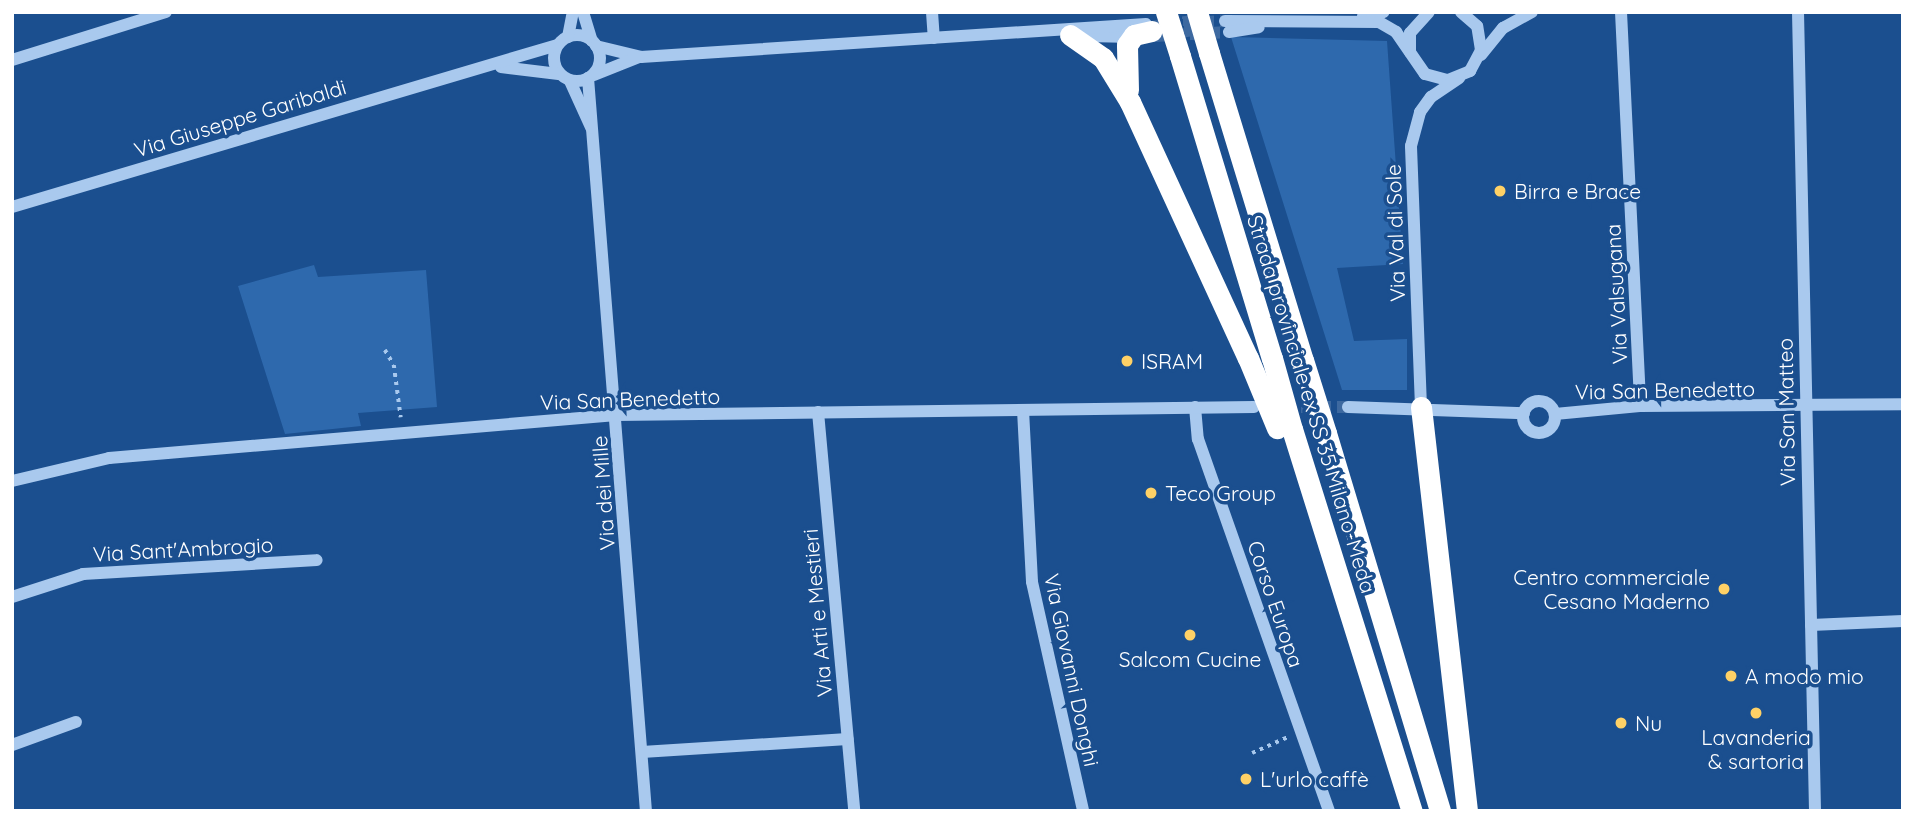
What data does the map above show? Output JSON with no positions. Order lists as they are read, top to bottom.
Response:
{
  "streets": {
    "highway": ["Strada provinciale ex SS 35 Milano-Meda"],
    "street": [
      "Via Giuseppe Garibaldi",
      "Via Val di Sole",
      "Via Valsugana",
      "Via San Benedetto",
      "Via San Matteo",
      "Via dei Mille",
      "Via Sant'Ambrogio",
      "Corso Europa",
      "Via Arti e Mestieri",
      "Via Giovanni Donghi"
    ]
  },
  "crossings": [
    ["Via Giuseppe Garibaldi", "Via dei Mille"],
    ["Via Val di Sole", "Via San Benedetto"],
    ["Via Valsugana", "Via San Benedetto"],
    ["Via San Benedetto", "Via San Matteo"],
    ["Via San Benedetto", "Via dei Mille"],
    ["Via San Benedetto", "Corso Europa"],
    ["Via San Benedetto", "Via Arti e Mestieri"],
    ["Via San Benedetto", "Via Giovanni Donghi"]
  ],
  "places": [
    "Birra e Brace",
    "ISRAM",
    "Teco Group",
    "Centro commerciale Cesano Maderno",
    "Salcom Cucine",
    "A modo mio",
    "Lavanderia & sartoria",
    "Nu",
    "L'urlo caffè"
  ]
}
